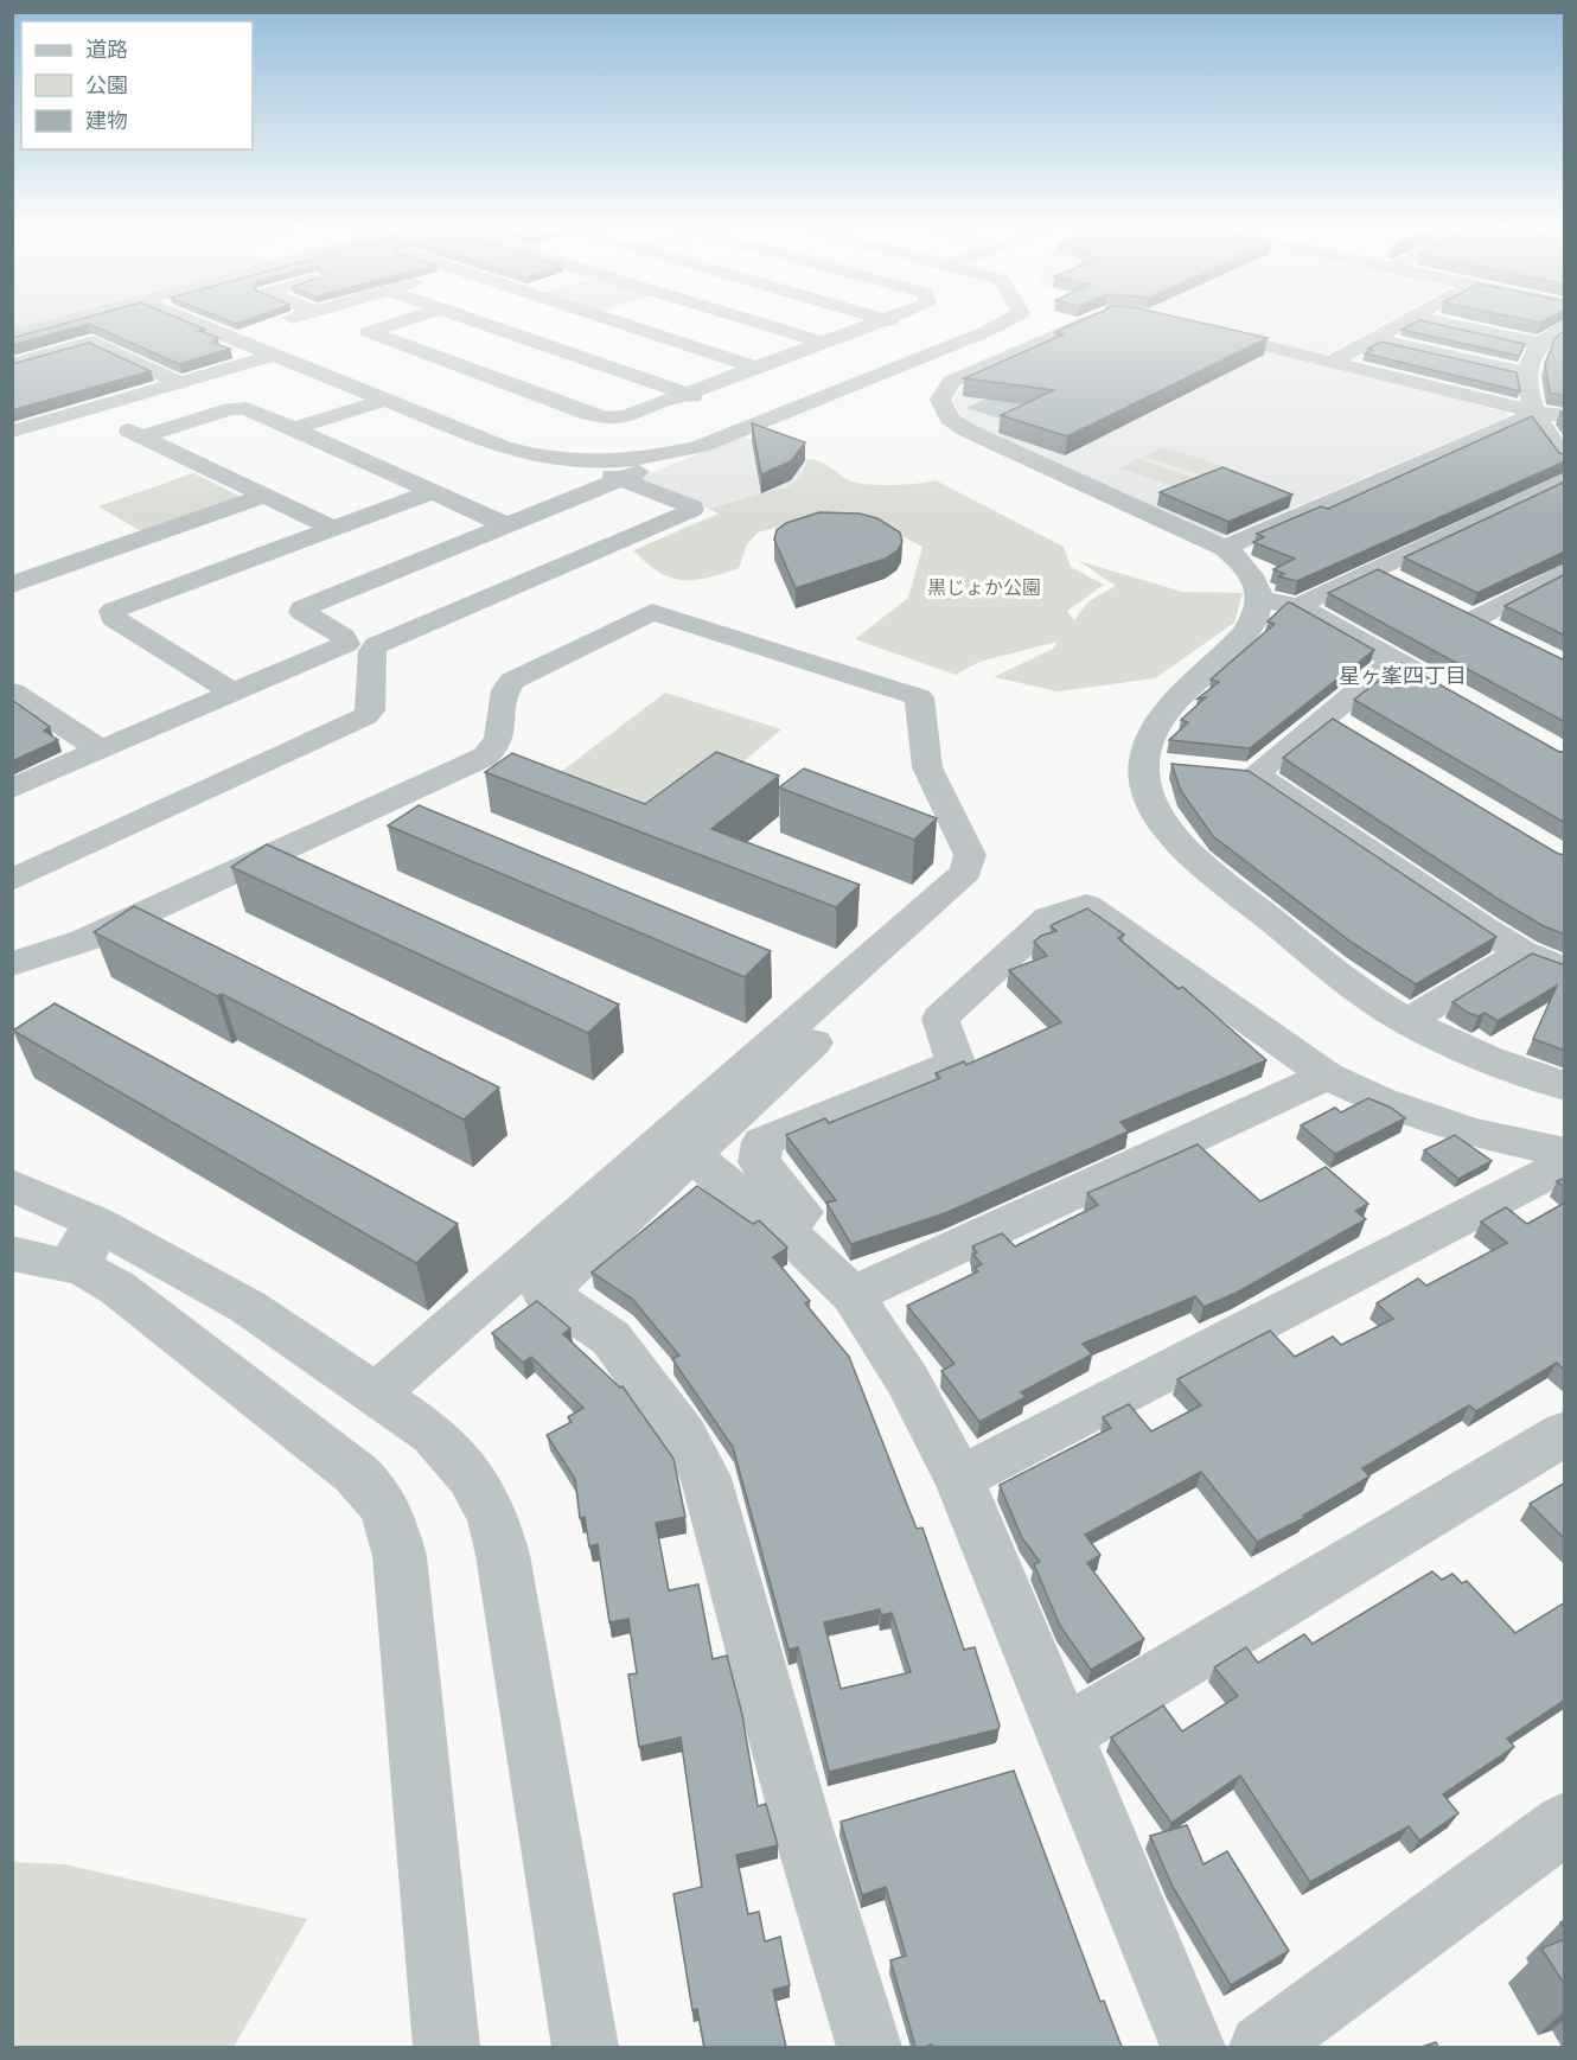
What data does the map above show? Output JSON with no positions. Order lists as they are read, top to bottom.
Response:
{
  "districts": ["星ヶ峯四丁目"],
  "parks": ["黒じょか公園"],
  "legend": ["道路", "公園", "建物"]
}
